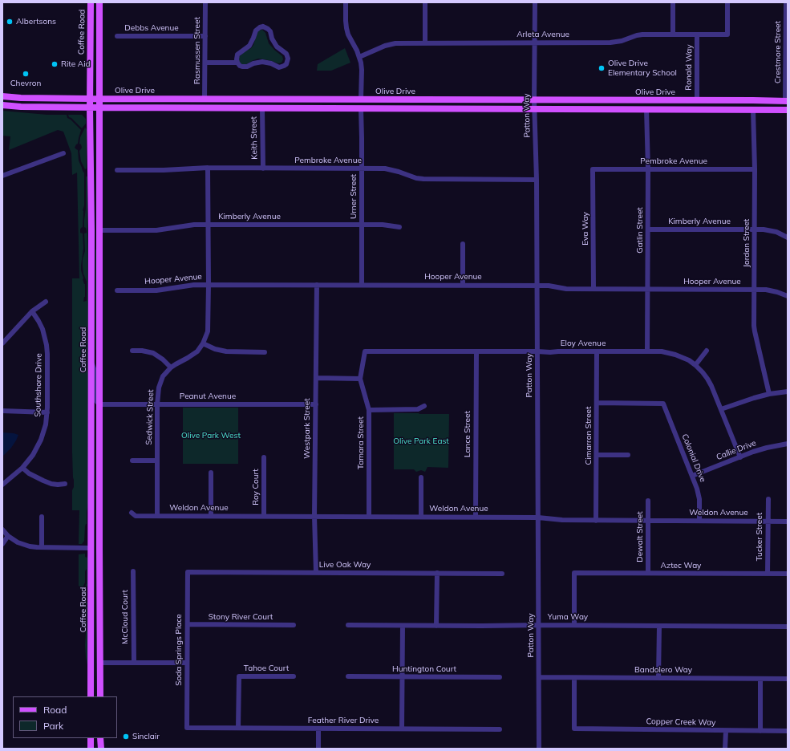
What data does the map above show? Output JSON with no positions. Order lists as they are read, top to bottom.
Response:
{
  "streets": {
    "main road": ["Coffee Road", "Olive Drive"],
    "street": [
      "Debbs Avenue",
      "Arleta Avenue",
      "Rasmussen Street",
      "Crestmore Street",
      "Ronald Way",
      "Patton Way",
      "Keith Street",
      "Pembroke Avenue",
      "Urner Street",
      "Kimberly Avenue",
      "Eva Way",
      "Gatlin Street",
      "Jordan Street",
      "Hooper Avenue",
      "Eloy Avenue",
      "Southshore Drive",
      "Peanut Avenue",
      "Sedwick Street",
      "Westpark Street",
      "Lance Street",
      "Cimarron Street",
      "Tamara Street",
      "Callie Drive",
      "Colonial Drive",
      "Roy Court",
      "Weldon Avenue",
      "Dewalt Street",
      "Tucker Street",
      "Live Oak Way",
      "Aztec Way",
      "McCloud Court",
      "Stony River Court",
      "Yuma Way",
      "Soda Springs Place",
      "Tahoe Court",
      "Huntington Court",
      "Bandolero Way",
      "Feather River Drive",
      "Copper Creek Way"
    ]
  },
  "crossings": [
    ["Debbs Avenue", "Rasmussen Street"],
    ["Coffee Road", "Olive Drive"],
    ["Coffee Road", "Kimberly Avenue"],
    ["Coffee Road", "Peanut Avenue"],
    ["Arleta Avenue", "Ronald Way"],
    ["Arleta Avenue", "Patton Way"],
    ["Rasmussen Street", "Olive Drive"],
    ["Crestmore Street", "Olive Drive"],
    ["Ronald Way", "Olive Drive"],
    ["Olive Drive", "Patton Way"],
    ["Patton Way", "Pembroke Avenue"],
    ["Patton Way", "Hooper Avenue"],
    ["Patton Way", "Eloy Avenue"],
    ["Patton Way", "Weldon Avenue"],
    ["Patton Way", "Yuma Way"],
    ["Patton Way", "Bandolero Way"],
    ["Keith Street", "Pembroke Avenue"],
    ["Pembroke Avenue", "Urner Street"],
    ["Pembroke Avenue", "Eva Way"],
    ["Pembroke Avenue", "Gatlin Street"],
    ["Pembroke Avenue", "Jordan Street"],
    ["Pembroke Avenue", "Sedwick Street"],
    ["Urner Street", "Kimberly Avenue"],
    ["Urner Street", "Hooper Avenue"],
    ["Kimberly Avenue", "Gatlin Street"],
    ["Kimberly Avenue", "Jordan Street"],
    ["Kimberly Avenue", "Sedwick Street"],
    ["Eva Way", "Hooper Avenue"],
    ["Gatlin Street", "Hooper Avenue"],
    ["Gatlin Street", "Eloy Avenue"],
    ["Jordan Street", "Hooper Avenue"],
    ["Hooper Avenue", "Sedwick Street"],
    ["Hooper Avenue", "Westpark Street"],
    ["Eloy Avenue", "Lance Street"],
    ["Eloy Avenue", "Cimarron Street"],
    ["Eloy Avenue", "Tamara Street"],
    ["Eloy Avenue", "Callie Drive"],
    ["Peanut Avenue", "Sedwick Street"],
    ["Peanut Avenue", "Westpark Street"],
    ["Sedwick Street", "Weldon Avenue"],
    ["Westpark Street", "Weldon Avenue"],
    ["Westpark Street", "Live Oak Way"],
    ["Lance Street", "Weldon Avenue"],
    ["Cimarron Street", "Colonial Drive"],
    ["Cimarron Street", "Weldon Avenue"],
    ["Tamara Street", "Weldon Avenue"],
    ["Callie Drive", "Colonial Drive"],
    ["Colonial Drive", "Weldon Avenue"],
    ["Roy Court", "Weldon Avenue"],
    ["Weldon Avenue", "Dewalt Street"],
    ["Weldon Avenue", "Tucker Street"],
    ["Dewalt Street", "Aztec Way"],
    ["Tucker Street", "Aztec Way"],
    ["Live Oak Way", "Soda Springs Place"],
    ["Aztec Way", "Yuma Way"],
    ["Stony River Court", "Soda Springs Place"],
    ["Soda Springs Place", "Feather River Drive"],
    ["Tahoe Court", "Feather River Drive"],
    ["Bandolero Way", "Copper Creek Way"]
  ],
  "parks": ["Olive Park West", "Olive Park East"],
  "places": [
    "Albertsons",
    "Rite Aid",
    "Olive Drive Elementary School",
    "Chevron",
    "Sinclair"
  ],
  "legend": ["Road", "Park"]
}
